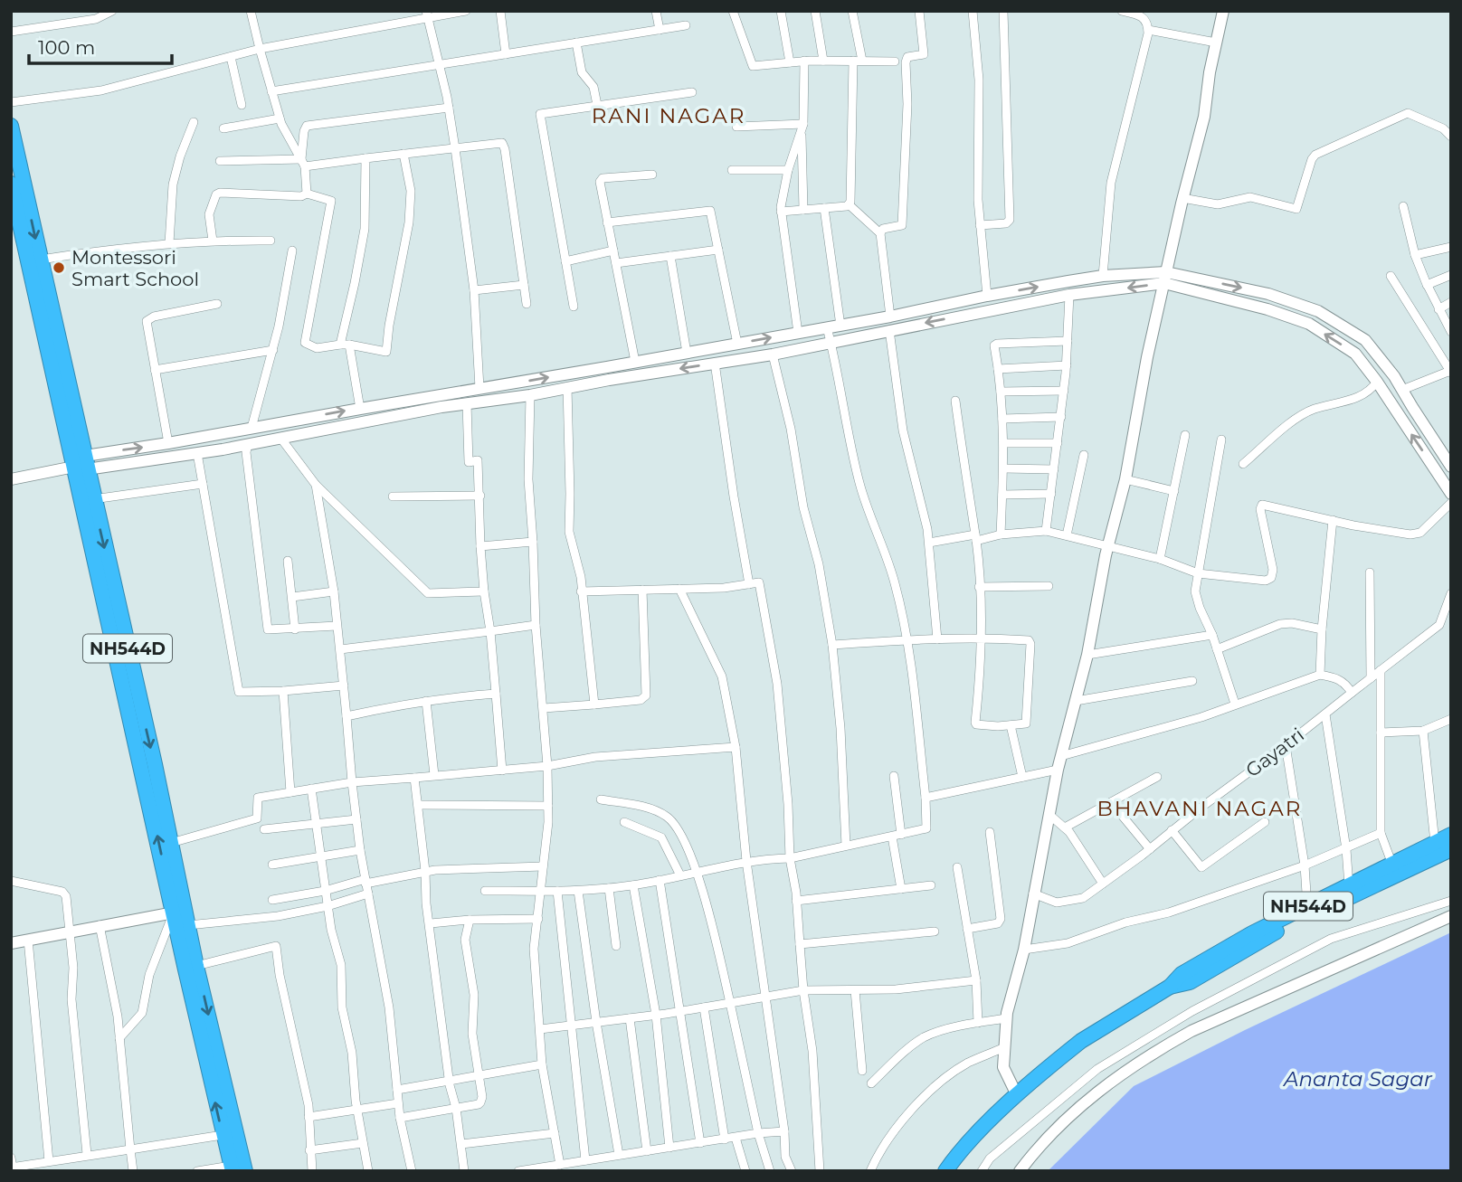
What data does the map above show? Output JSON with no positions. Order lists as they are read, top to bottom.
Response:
{
  "streets": {
    "highway": ["NH544D"],
    "street": ["Gayatri"]
  },
  "districts": ["RANI NAGAR", "BHAVANI NAGAR"],
  "water": ["Ananta Sagar"],
  "places": ["Montessori Smart School"],
  "scale_bar": "100 m"
}
